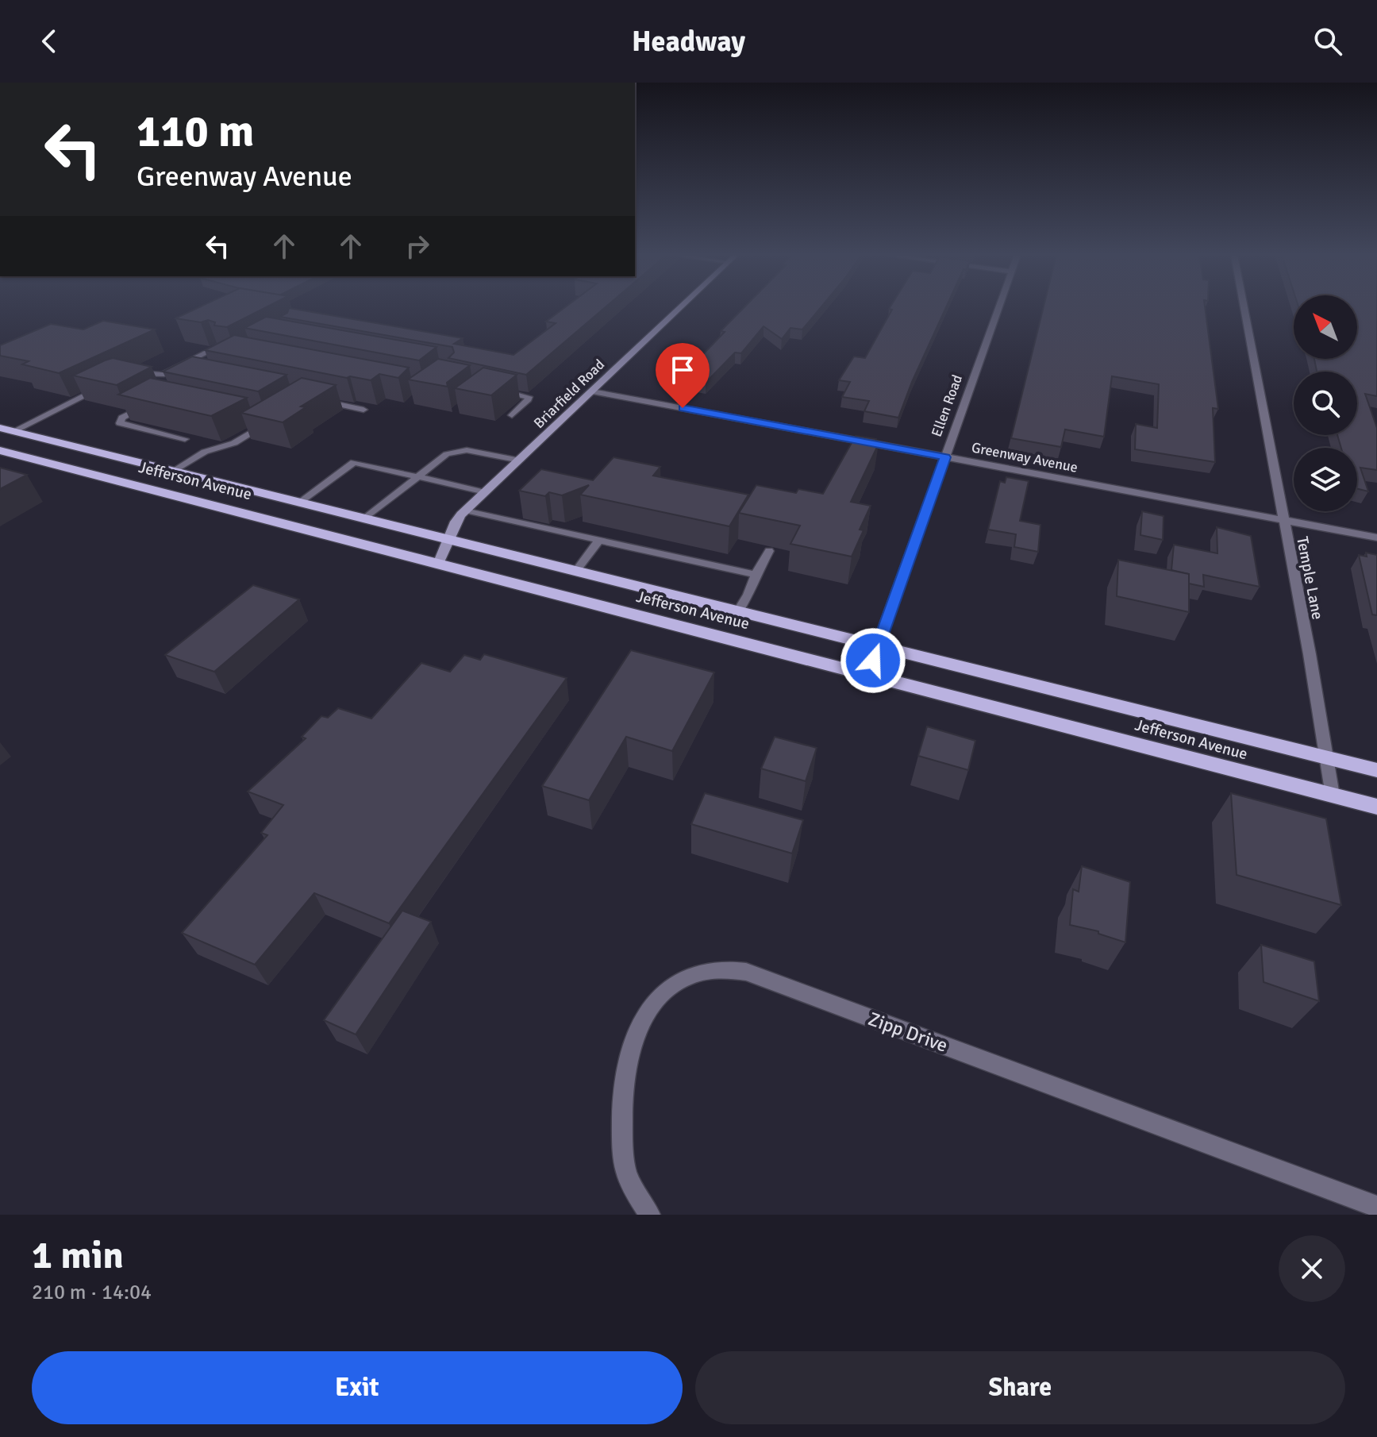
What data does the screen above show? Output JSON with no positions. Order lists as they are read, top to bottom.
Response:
{
  "streets": {
    "main road": ["Briarfield Road", "Jefferson Avenue"],
    "street": [
      "Ellen Road",
      "Greenway Avenue",
      "Temple Lane",
      "Zipp Drive"
    ]
  },
  "crossings": [
    ["Briarfield Road", "Greenway Avenue"],
    ["Briarfield Road", "Jefferson Avenue"],
    ["Ellen Road", "Greenway Avenue"],
    ["Ellen Road", "Jefferson Avenue"],
    ["Greenway Avenue", "Temple Lane"],
    ["Jefferson Avenue", "Temple Lane"]
  ],
  "north": "top left",
  "page": {
    "header": "Headway",
    "turn": ["110 m", "Greenway Avenue"],
    "heading": ["1 min", "210 m · 14:04"],
    "buttons": ["Exit", "Share"]
  }
}
